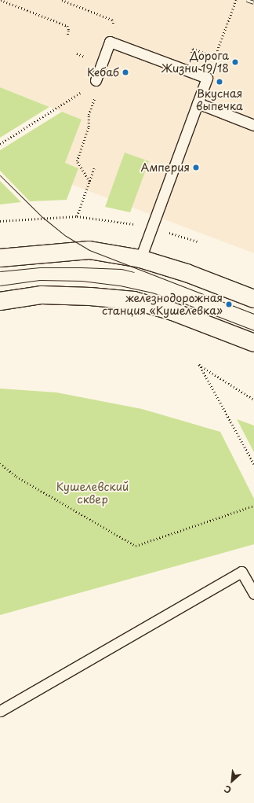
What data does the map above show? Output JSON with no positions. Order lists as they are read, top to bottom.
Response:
{
  "parks": ["Кушелевский сквер"],
  "places": [
    "Дорога Жизни 19/18",
    "Кебаб",
    "Вкусная выпечка",
    "Амперия",
    "железнодорожная станция «Кушелевка»"
  ],
  "north": "bottom left"
}
